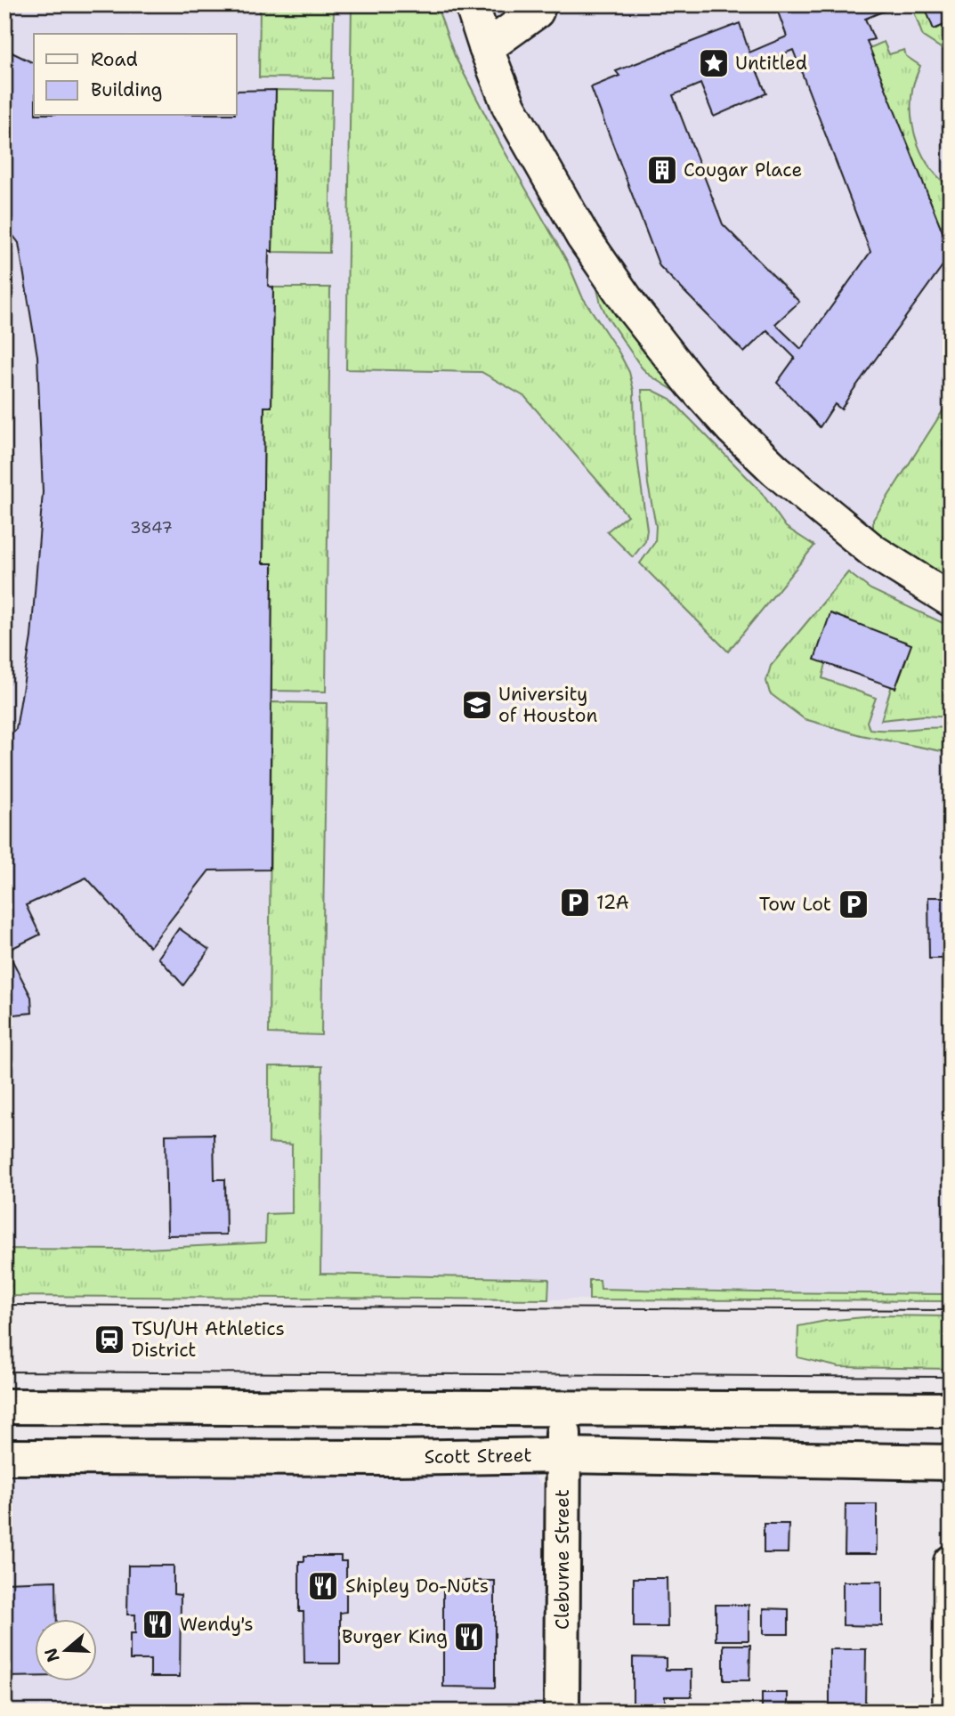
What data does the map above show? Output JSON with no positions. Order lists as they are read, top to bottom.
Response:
{
  "streets": {
    "main road": ["Scott Street", "Cleburne Street"]
  },
  "crossings": [
    ["Scott Street", "Cleburne Street"]
  ],
  "places": {
    "place": ["Untitled"],
    "building": ["Cougar Place"],
    "school or university": ["University of Houston"],
    "parking": ["12A", "Tow Lot"],
    "station": ["TSU/UH Athletics District"],
    "restaurant": ["Shipley Do-Nuts", "Wendy's", "Burger King"]
  },
  "house_numbers": ["3847"],
  "legend": ["Road", "Building"],
  "north": "left"
}
